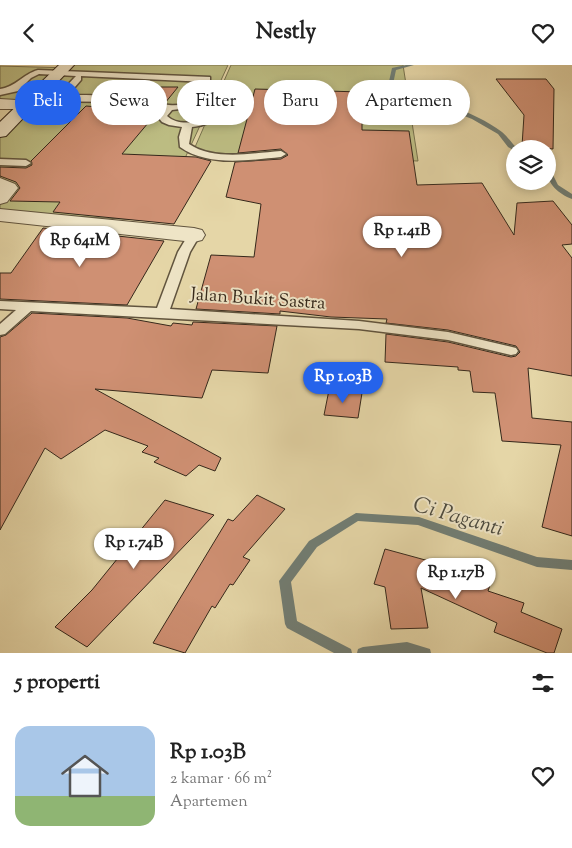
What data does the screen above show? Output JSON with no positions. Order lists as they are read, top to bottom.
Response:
{
  "streets": {
    "lane": ["Jalan Bukit Sastra"]
  },
  "water": ["Ci Paganti"],
  "page": {
    "header": "Nestly",
    "chip": [
      "Beli",
      "Sewa",
      "Filter",
      "Baru",
      "Apartemen"
    ],
    "price": [
      "Rp 1.41B",
      "Rp 641M",
      "Rp 1.03B",
      "Rp 1.74B",
      "Rp 1.17B"
    ],
    "heading": "5 properti",
    "list": [
      {
        "name": "Rp 1.03B",
        "note": "2 kamar · 66 m² · Apartemen"
      }
    ]
  }
}
